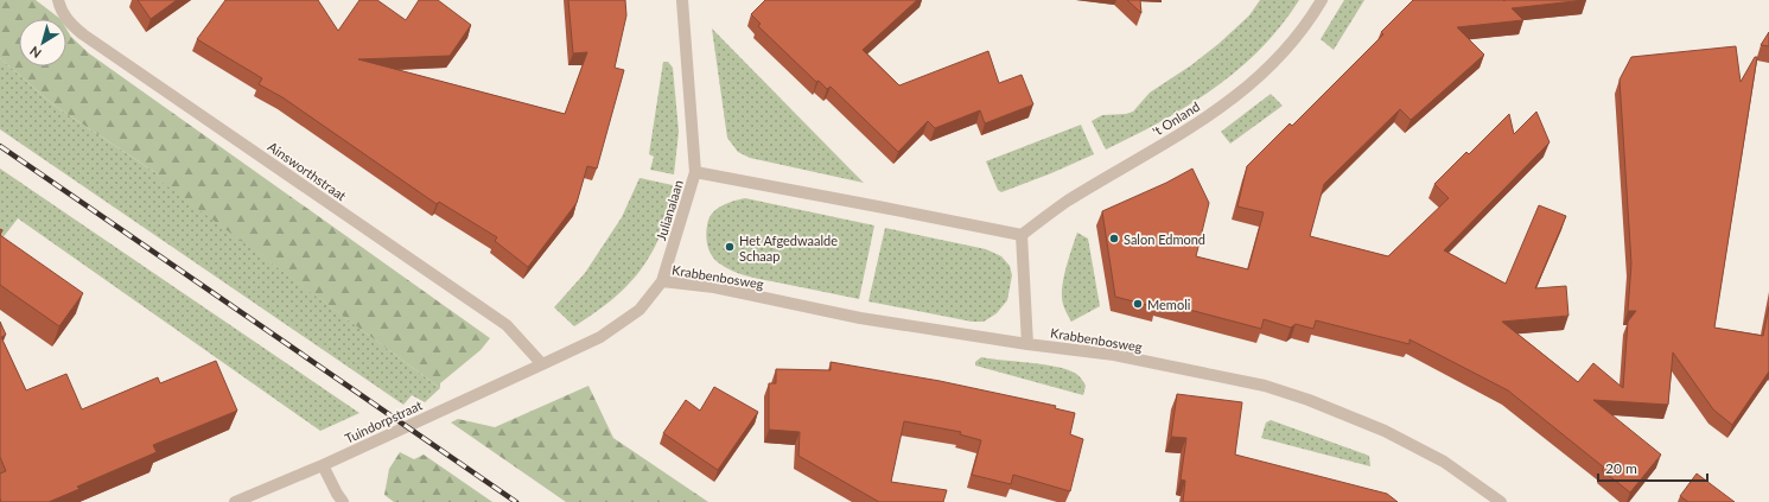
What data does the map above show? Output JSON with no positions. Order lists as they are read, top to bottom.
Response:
{
  "streets": {
    "street": [
      "'t Onland",
      "Ainsworthstraat",
      "Julianalaan",
      "Krabbenbosweg",
      "Tuindorpstraat"
    ]
  },
  "crossings": [
    ["Ainsworthstraat", "Julianalaan"],
    ["Ainsworthstraat", "Tuindorpstraat"],
    ["Julianalaan", "Krabbenbosweg"],
    ["Julianalaan", "Tuindorpstraat"]
  ],
  "places": ["Salon Edmond", "Het Afgedwaalde Schaap", "Memoli"],
  "scale_bar": "20 m",
  "north": "bottom left"
}
